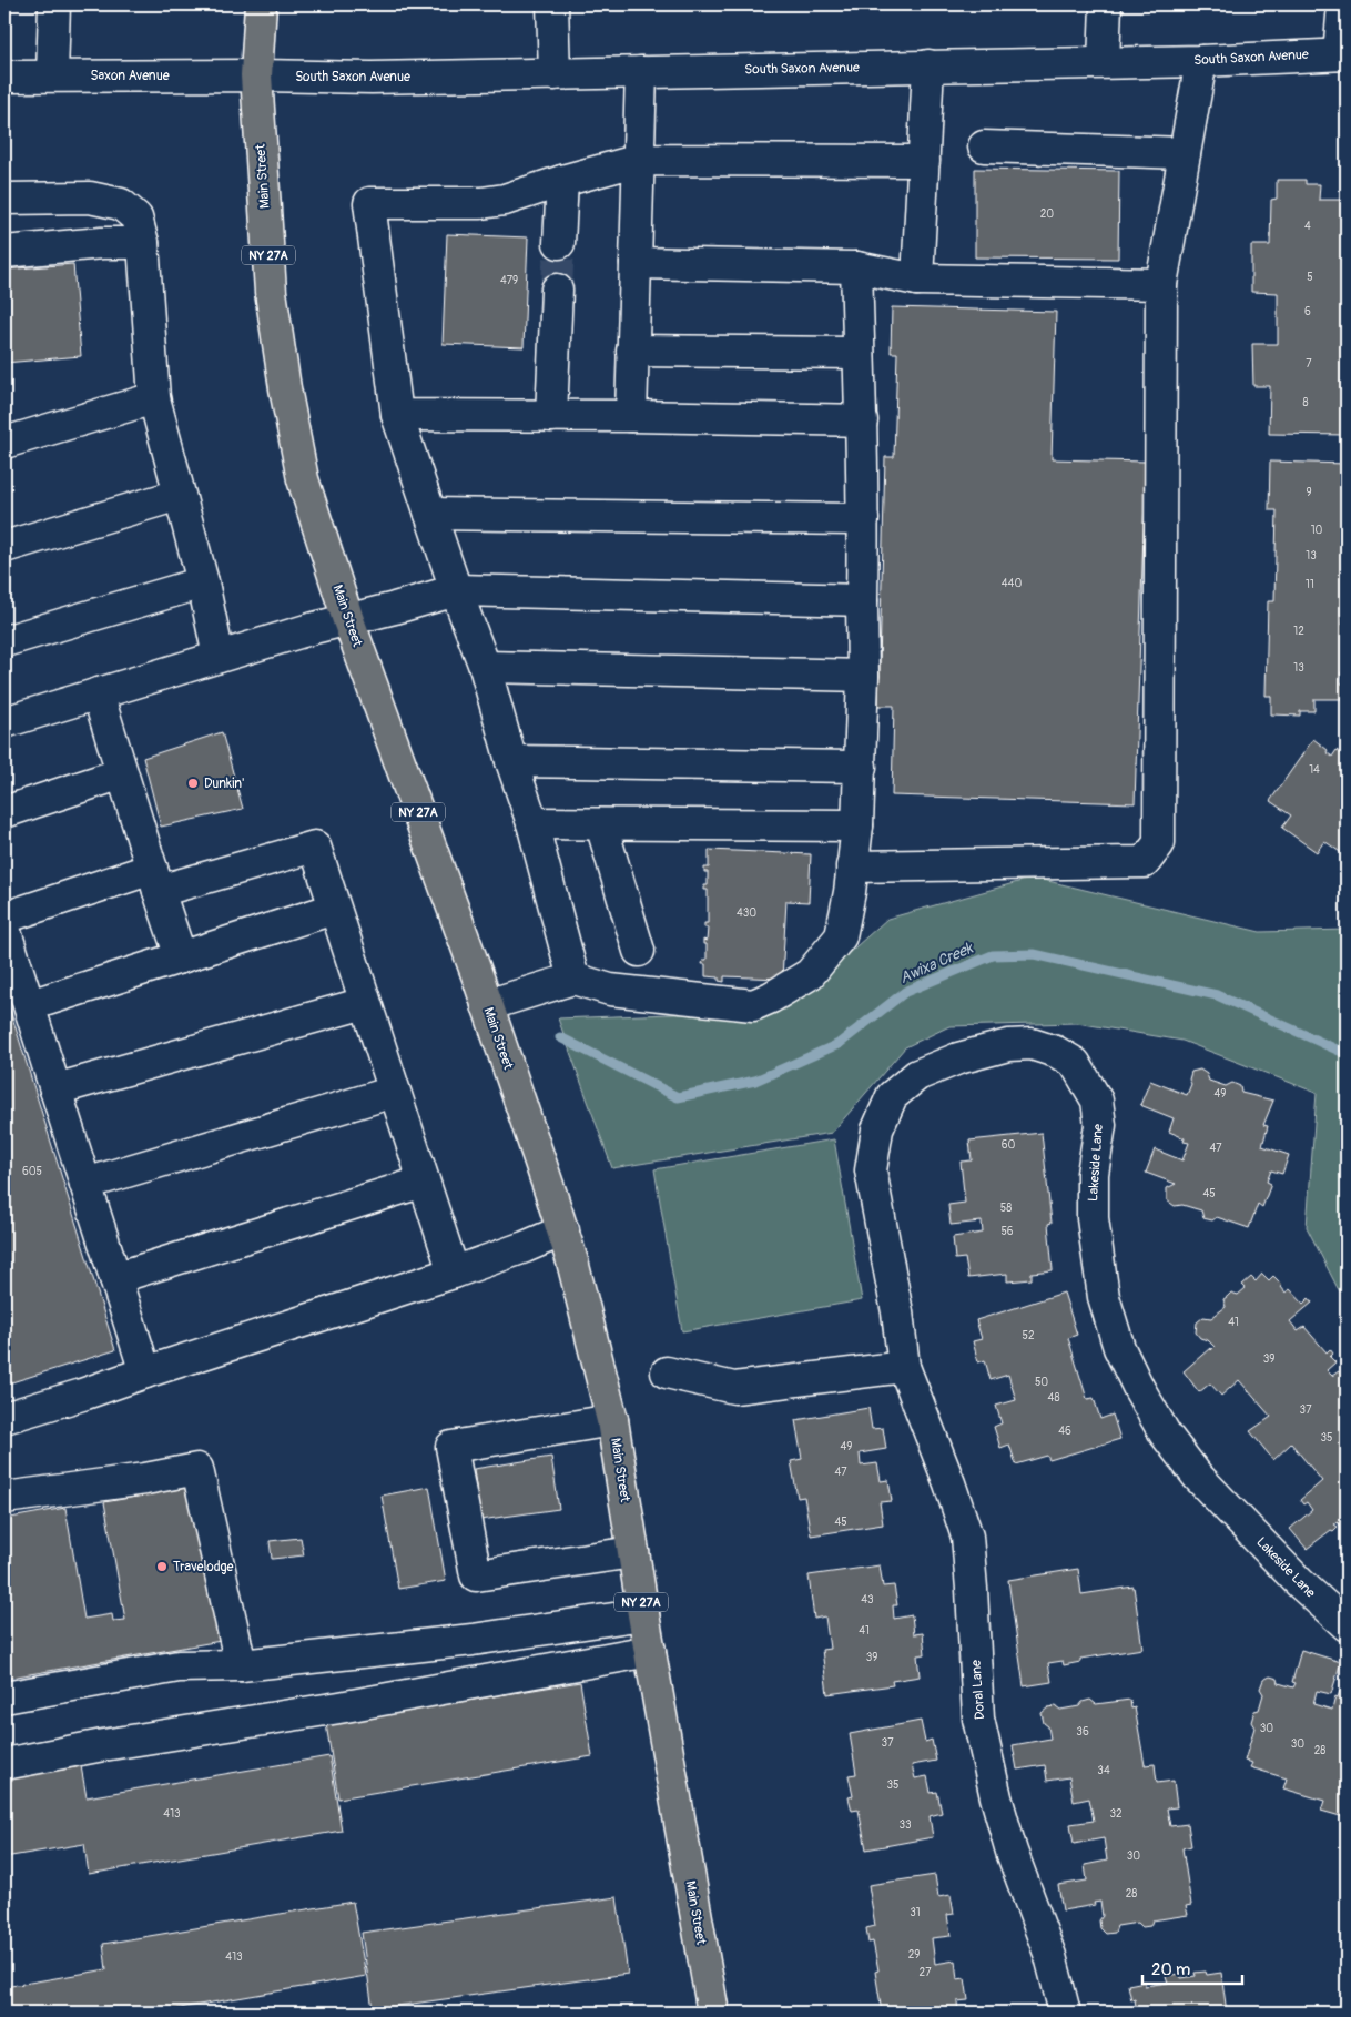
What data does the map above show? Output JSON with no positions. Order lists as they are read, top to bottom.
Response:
{
  "streets": {
    "main road": ["Main Street", "NY 27A"],
    "street": [
      "South Saxon Avenue",
      "Saxon Avenue",
      "Lakeside Lane",
      "Doral Lane"
    ]
  },
  "crossings": [
    ["South Saxon Avenue", "Saxon Avenue"],
    ["South Saxon Avenue", "Main Street"],
    ["Saxon Avenue", "Main Street"],
    ["Lakeside Lane", "Doral Lane"]
  ],
  "water": ["Awixa Creek"],
  "places": ["Dunkin'", "Travelodge"],
  "house_numbers": [
    "20",
    "4",
    "5",
    "479",
    "6",
    "7",
    "8",
    "9",
    "10",
    "13",
    "440",
    "11",
    "12",
    "13",
    "14",
    "430",
    "49",
    "60",
    "47",
    "605",
    "45",
    "58",
    "56",
    "41",
    "52",
    "39",
    "50",
    "48",
    "37",
    "46",
    "35",
    "49",
    "47",
    "45",
    "43",
    "41",
    "39",
    "30",
    "36",
    "37",
    "30",
    "28",
    "34",
    "35",
    "413",
    "32",
    "33",
    "30",
    "28",
    "31",
    "29",
    "413",
    "27"
  ],
  "scale_bar": "20 m"
}
